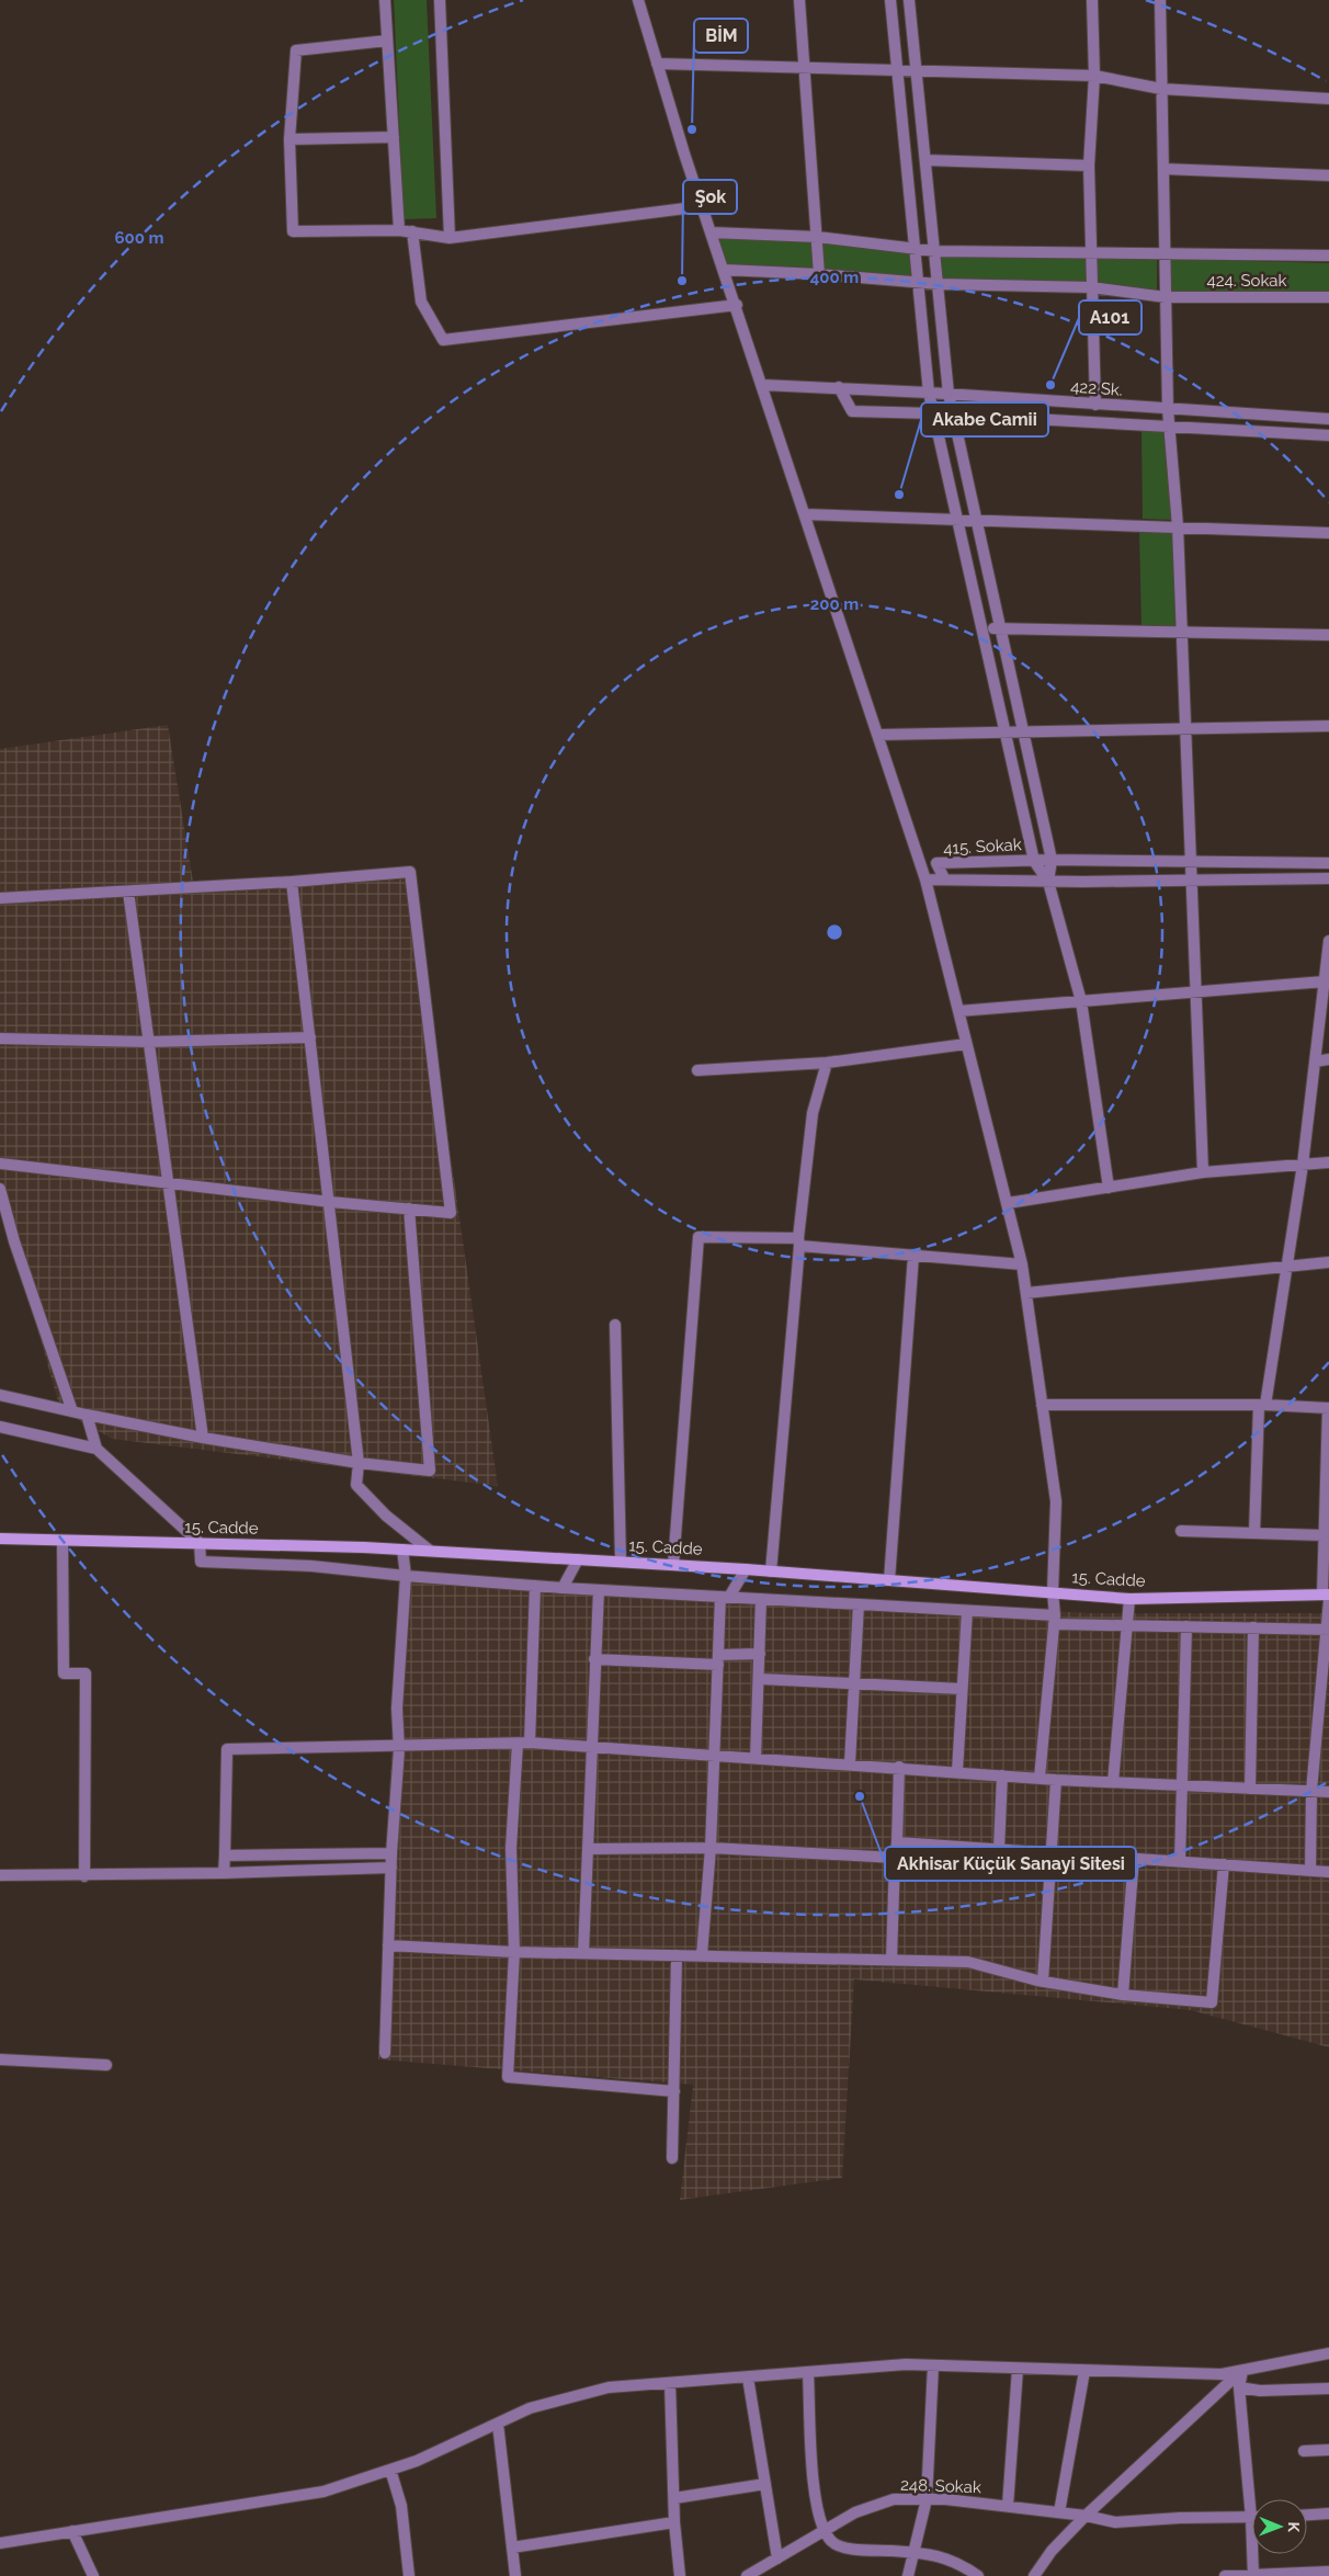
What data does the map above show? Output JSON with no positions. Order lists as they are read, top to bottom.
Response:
{
  "streets": {
    "main road": ["15. Cadde"],
    "street": [
      "424. Sokak",
      "422 Sk.",
      "415. Sokak",
      "248. Sokak"
    ]
  },
  "places": [
    "BİM",
    "Şok",
    "A101",
    "Akabe Camii",
    "Akhisar Küçük Sanayi Sitesi"
  ],
  "north": "right",
  "rings": ["600 m", "400 m", "200 m"]
}
